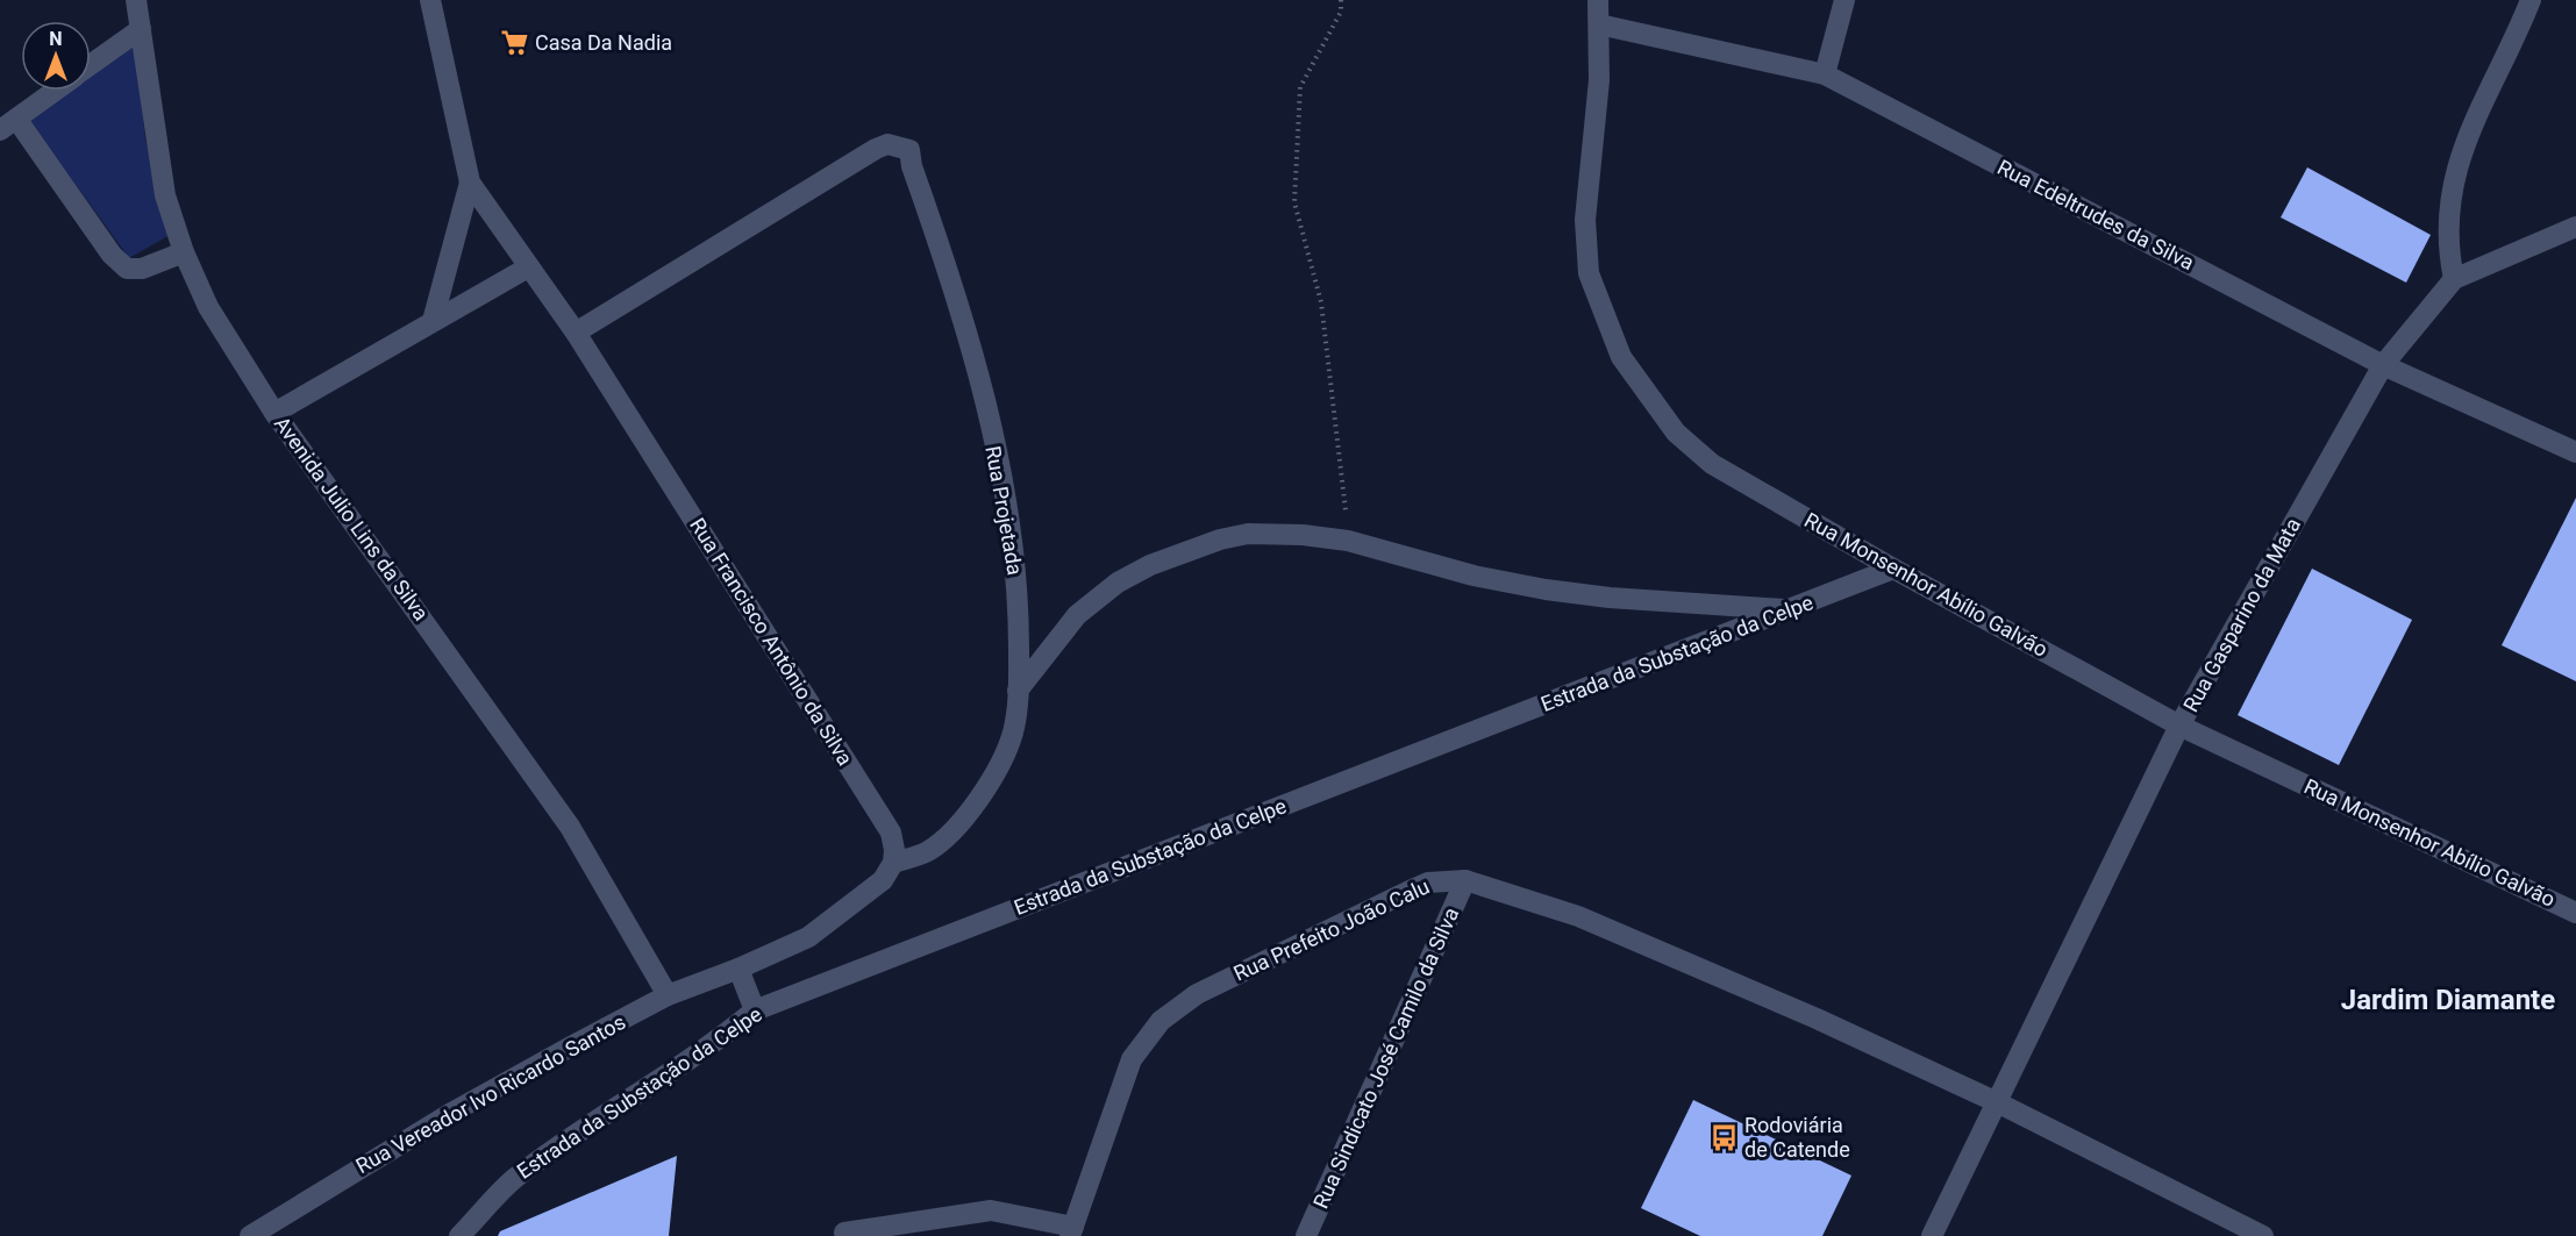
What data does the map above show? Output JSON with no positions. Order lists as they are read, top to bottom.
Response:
{
  "streets": {
    "street": [
      "Rua Edeltrudes da Silva",
      "Rua Projetada",
      "Avenida Julio Lins da Silva",
      "Rua Monsenhor Abílio Galvão",
      "Rua Gasparino da Mata",
      "Rua Francisco Antônio da Silva",
      "Estrada da Substação da Celpe",
      "Rua Prefeito João Calu",
      "Rua Sindicato José Camilo da Silva",
      "Rua Vereador Ivo Ricardo Santos"
    ]
  },
  "crossings": [
    ["Rua Edeltrudes da Silva", "Rua Monsenhor Abílio Galvão"],
    ["Rua Edeltrudes da Silva", "Rua Gasparino da Mata"],
    ["Rua Projetada", "Rua Francisco Antônio da Silva"],
    ["Avenida Julio Lins da Silva", "Rua Vereador Ivo Ricardo Santos"],
    ["Rua Monsenhor Abílio Galvão", "Rua Gasparino da Mata"],
    ["Rua Monsenhor Abílio Galvão", "Estrada da Substação da Celpe"],
    ["Rua Gasparino da Mata", "Rua Prefeito João Calu"],
    ["Rua Prefeito João Calu", "Rua Sindicato José Camilo da Silva"]
  ],
  "districts": ["Jardim Diamante"],
  "places": {
    "supermarket": ["Casa Da Nadia"],
    "bus stop": ["Rodoviária de Catende"]
  },
  "north": "top"
}
